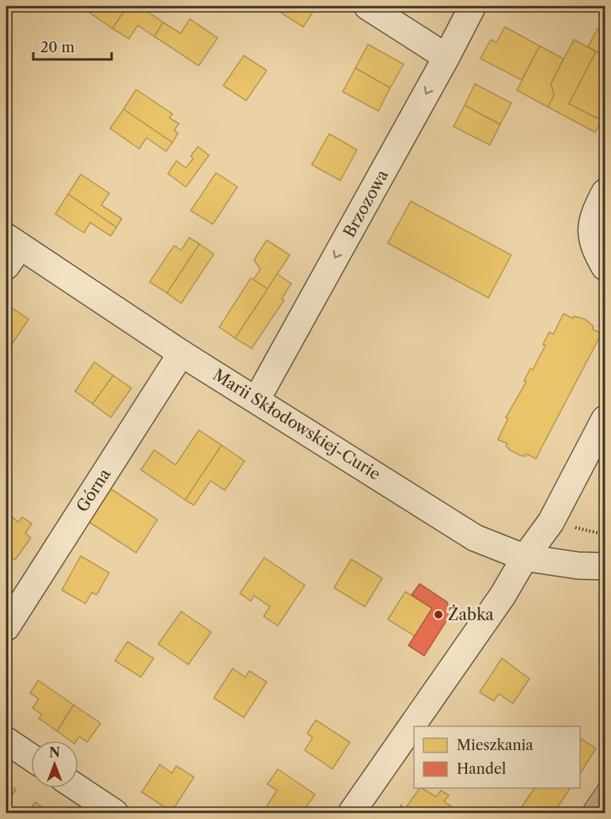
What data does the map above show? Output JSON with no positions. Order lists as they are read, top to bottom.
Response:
{
  "streets": {
    "street": ["Brzozowa", "Marii Skłodowskiej-Curie", "Górna"]
  },
  "crossings": [
    ["Brzozowa", "Marii Skłodowskiej-Curie"],
    ["Marii Skłodowskiej-Curie", "Górna"]
  ],
  "one_way": ["Brzozowa"],
  "places": ["Żabka"],
  "legend": ["Mieszkania", "Handel"],
  "scale_bar": "20 m",
  "north": "top"
}
